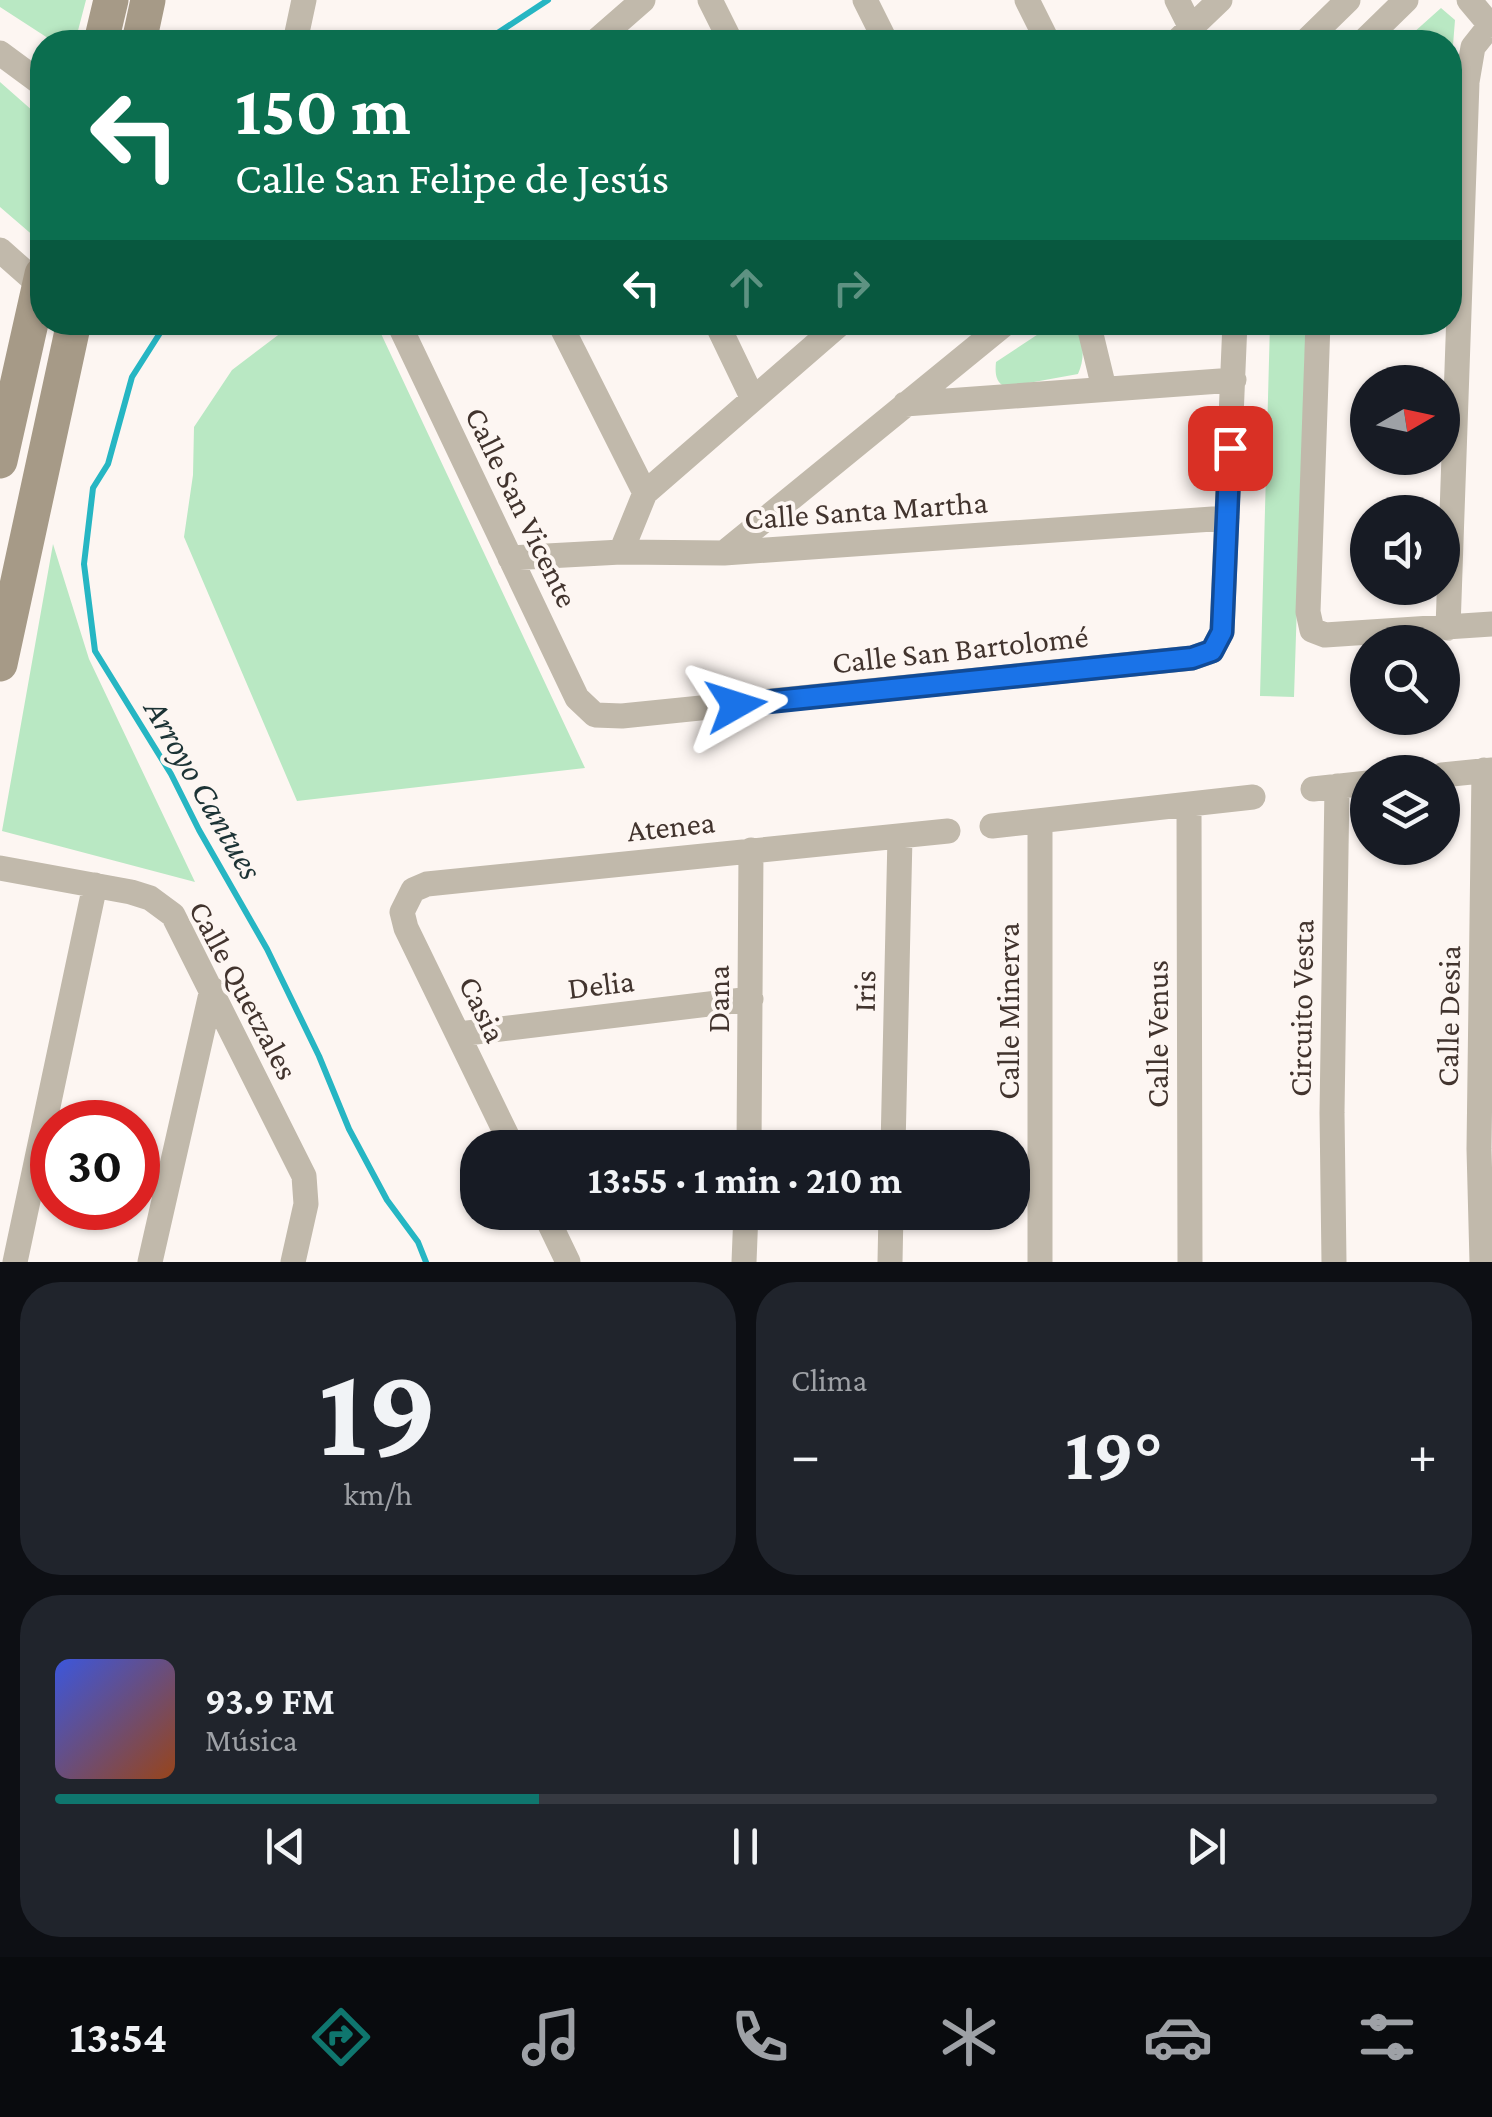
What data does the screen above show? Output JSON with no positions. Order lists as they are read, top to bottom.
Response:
{
  "streets": {
    "street": [
      "Calle San Vicente",
      "Calle Santa Martha",
      "Calle San Bartolomé",
      "Atenea",
      "Delia",
      "Calle Quetzales",
      "Iris",
      "Dana",
      "Circuito Vesta",
      "Casia",
      "Calle Minerva",
      "Calle Desia",
      "Calle Venus"
    ]
  },
  "crossings": [
    ["Calle San Vicente", "Calle Santa Martha"],
    ["Calle San Vicente", "Calle San Bartolomé"],
    ["Calle Santa Martha", "Calle San Bartolomé"],
    ["Atenea", "Iris"],
    ["Atenea", "Dana"],
    ["Atenea", "Casia"],
    ["Delia", "Dana"],
    ["Delia", "Casia"]
  ],
  "water": ["Arroyo Cantues"],
  "north": "right",
  "page": {
    "turn": ["150 m", "Calle San Felipe de Jesús"],
    "limit": "30",
    "trip": "13:55 · 1 min · 210 m",
    "tile": [
      ["19", "km/h"],
      "Clima"
    ],
    "heat": ["−", "19°", "+"],
    "song": ["93.9 FM", "Música"],
    "tabs": "13:54"
  }
}
